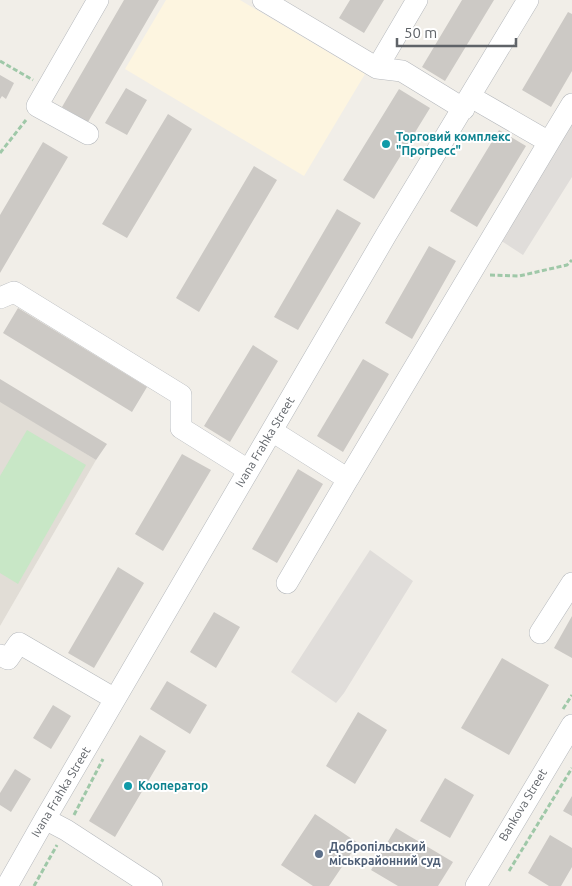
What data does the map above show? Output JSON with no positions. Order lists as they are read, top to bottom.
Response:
{
  "streets": {
    "street": ["Ivana Frahka Street", "Bankova Street"]
  },
  "places": ["Торговий комплекс \"Прогресс\"", "Кооператор", "Добропільський міськрайонний суд"],
  "scale_bar": "50 m"
}
